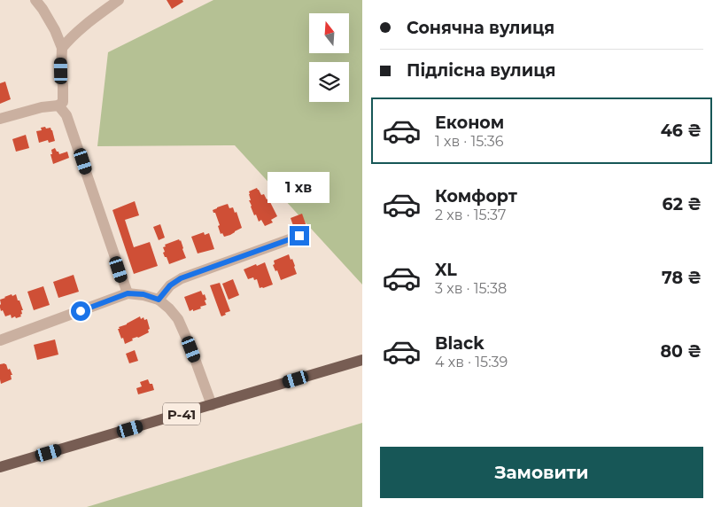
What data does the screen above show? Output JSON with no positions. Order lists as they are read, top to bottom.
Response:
{
  "streets": {
    "main road": ["Р-41"]
  },
  "north": "top",
  "page": {
    "banner": ["Сонячна вулиця", "Підлісна вулиця"],
    "list": [
      {
        "name": "Економ",
        "note": "1 хв · 15:36",
        "value": "46 ₴"
      },
      {
        "name": "Комфорт",
        "note": "2 хв · 15:37",
        "value": "62 ₴"
      },
      {
        "name": "XL",
        "note": "3 хв · 15:38",
        "value": "78 ₴"
      },
      {
        "name": "Black",
        "note": "4 хв · 15:39",
        "value": "80 ₴"
      }
    ],
    "bubble": "1 хв",
    "buttons": "Замовити"
  }
}
